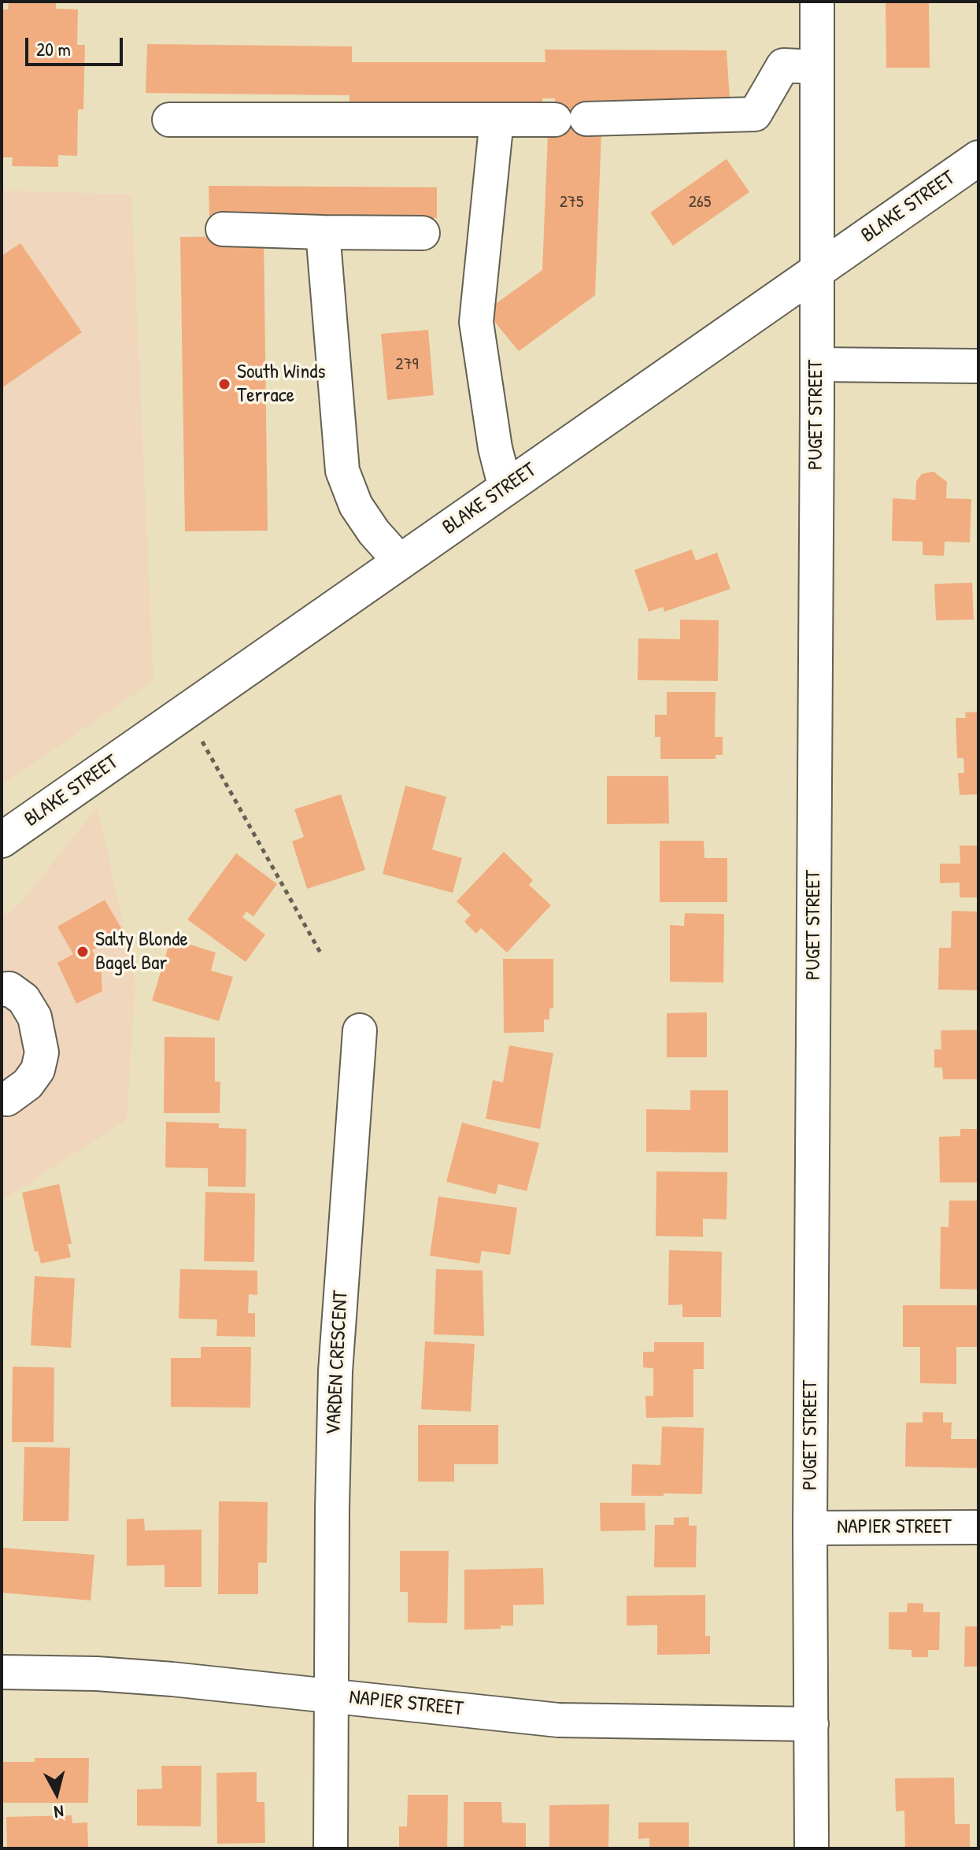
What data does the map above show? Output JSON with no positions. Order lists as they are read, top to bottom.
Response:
{
  "streets": {
    "main road": ["BLAKE STREET"],
    "street": ["PUGET STREET", "VARDEN CRESCENT", "NAPIER STREET"]
  },
  "crossings": [
    ["BLAKE STREET", "PUGET STREET"],
    ["PUGET STREET", "NAPIER STREET"],
    ["VARDEN CRESCENT", "NAPIER STREET"]
  ],
  "places": ["South Winds Terrace", "Salty Blonde Bagel Bar"],
  "house_numbers": ["275", "265", "279"],
  "scale_bar": "20 m",
  "north": "bottom"
}
